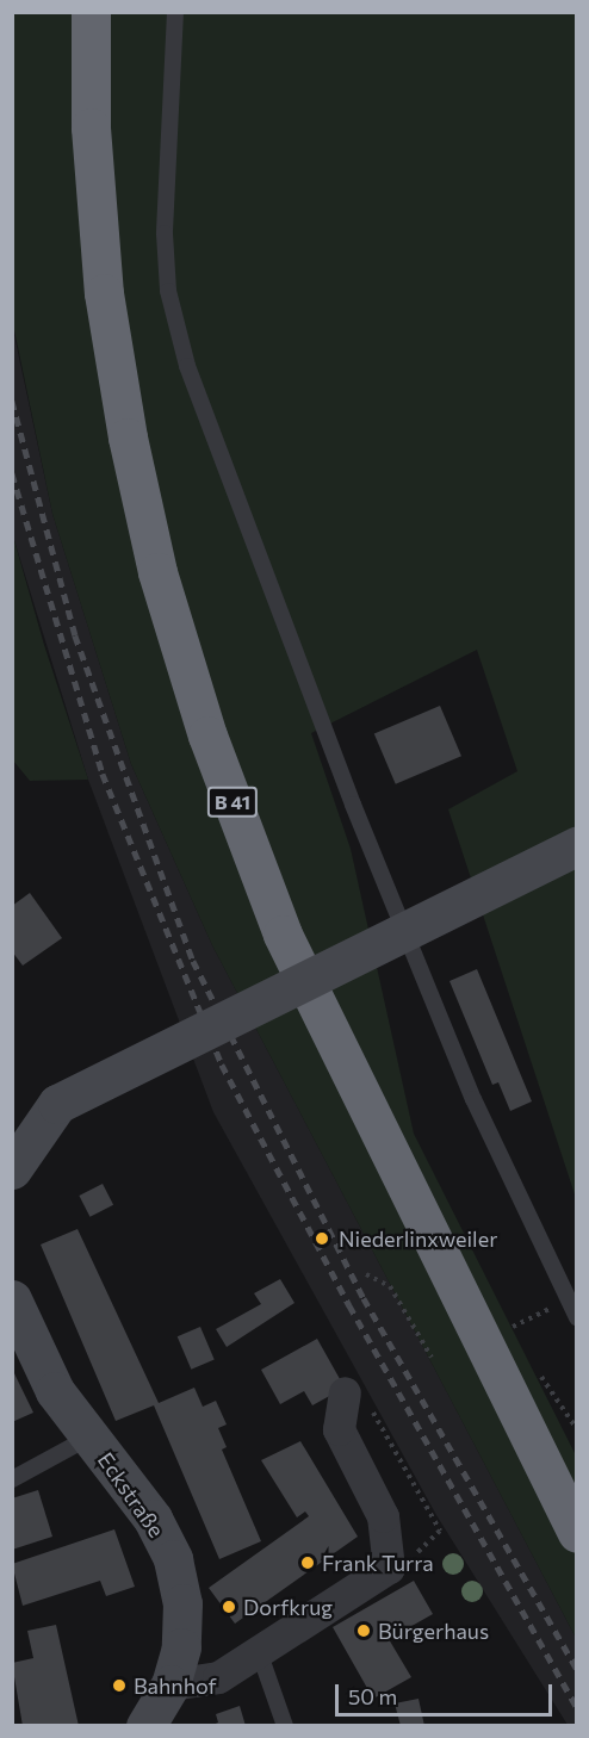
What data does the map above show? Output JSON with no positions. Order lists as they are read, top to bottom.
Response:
{
  "streets": {
    "highway": ["B 41"],
    "main road": ["Eckstraße"]
  },
  "places": [
    "Niederlinxweiler",
    "Frank Turra",
    "Dorfkrug",
    "Bürgerhaus",
    "Bahnhof"
  ],
  "scale_bar": "50 m"
}
